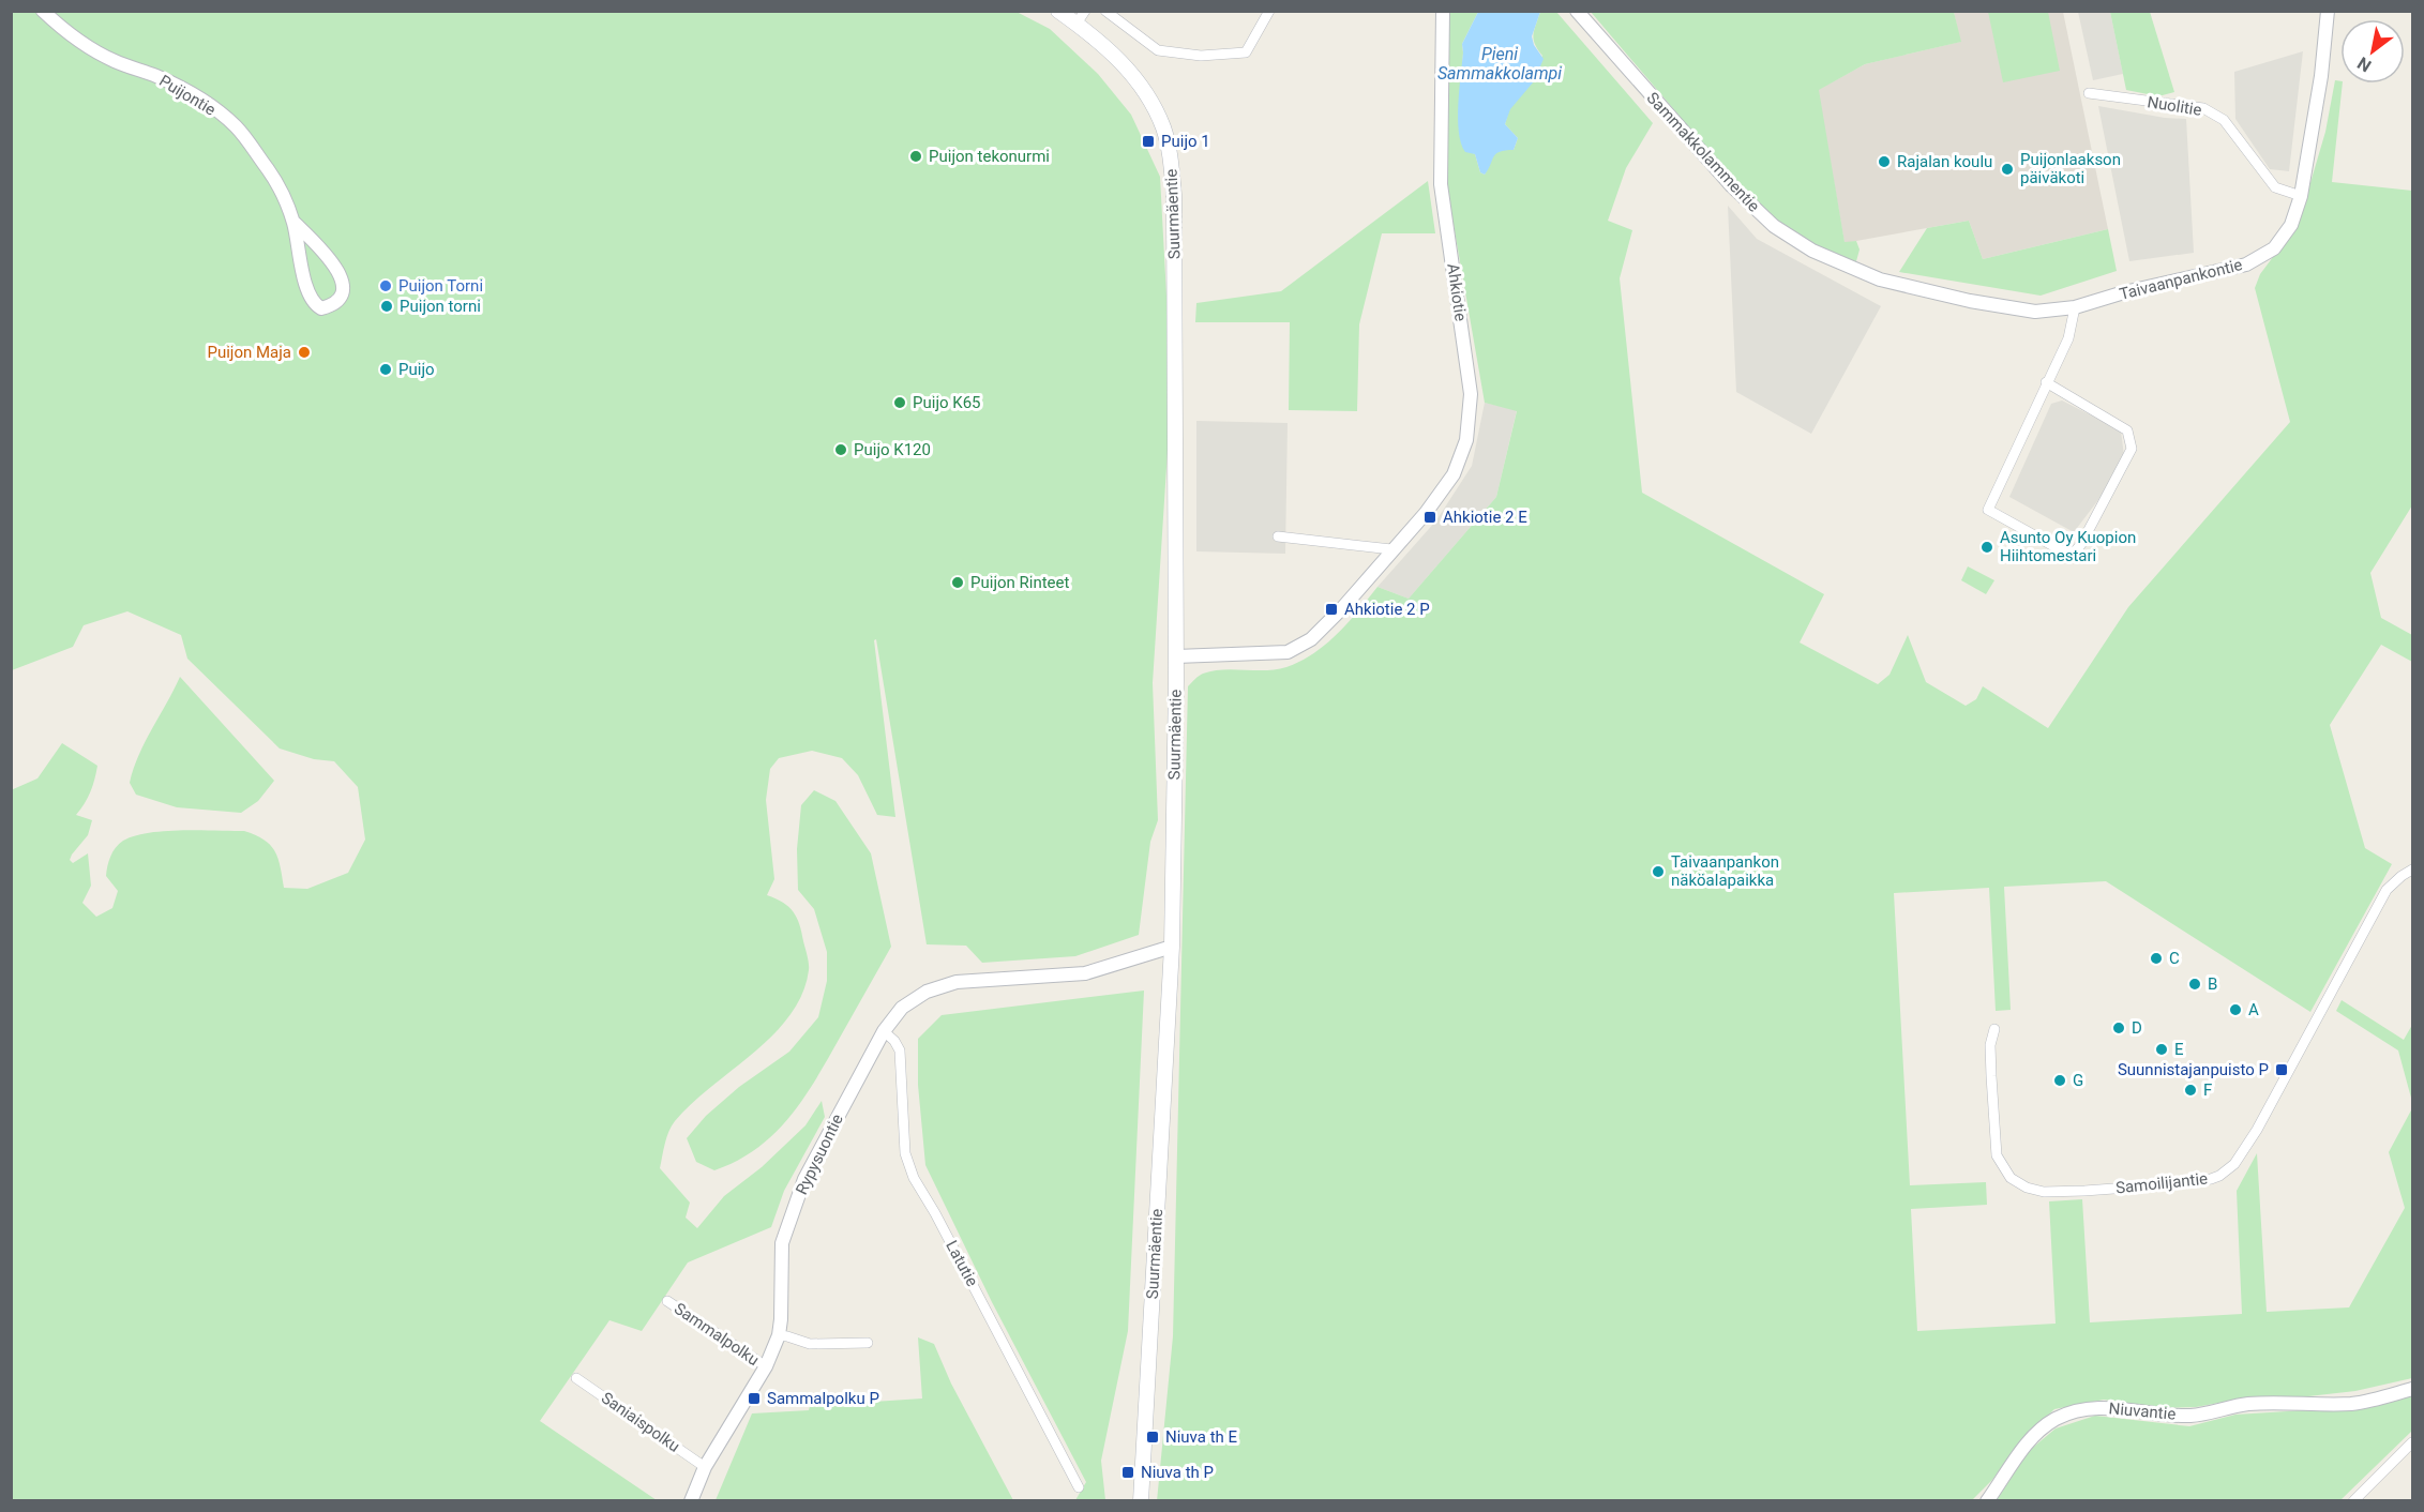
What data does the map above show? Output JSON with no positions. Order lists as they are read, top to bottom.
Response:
{
  "streets": {
    "main road": ["Suurmäentie"],
    "street": [
      "Puijontie",
      "Nuolitie",
      "Sammakkolammentie",
      "Taivaanpankontie",
      "Ahkiotie",
      "Rypysuontie",
      "Samoilijantie",
      "Latutie",
      "Sammalpolku",
      "Niuvantie",
      "Saniaispolku"
    ]
  },
  "crossings": [
    ["Nuolitie", "Taivaanpankontie"],
    ["Sammakkolammentie", "Taivaanpankontie"],
    ["Suurmäentie", "Ahkiotie"],
    ["Suurmäentie", "Rypysuontie"],
    ["Rypysuontie", "Latutie"],
    ["Rypysuontie", "Sammalpolku"],
    ["Rypysuontie", "Saniaispolku"]
  ],
  "water": ["Pieni Sammakkolampi"],
  "places": {
    "transit": [
      "Puijo 1",
      "Ahkiotie 2 E",
      "Ahkiotie 2 P",
      "Suunnistajanpuisto P",
      "Sammalpolku P",
      "Niuva th E",
      "Niuva th P"
    ],
    "other": [
      "Puijon tekonurmi",
      "Rajalan koulu",
      "Puijonlaakson päiväkoti",
      "Puijon Torni",
      "Puijon torni",
      "Puijon Maja",
      "Puijo",
      "Puijo K65",
      "Puijo K120",
      "Asunto Oy Kuopion Hiihtomestari",
      "Puijon Rinteet",
      "Taivaanpankon näköalapaikka",
      "C",
      "B",
      "A",
      "D",
      "E",
      "G",
      "F"
    ]
  },
  "north": "bottom left"
}
